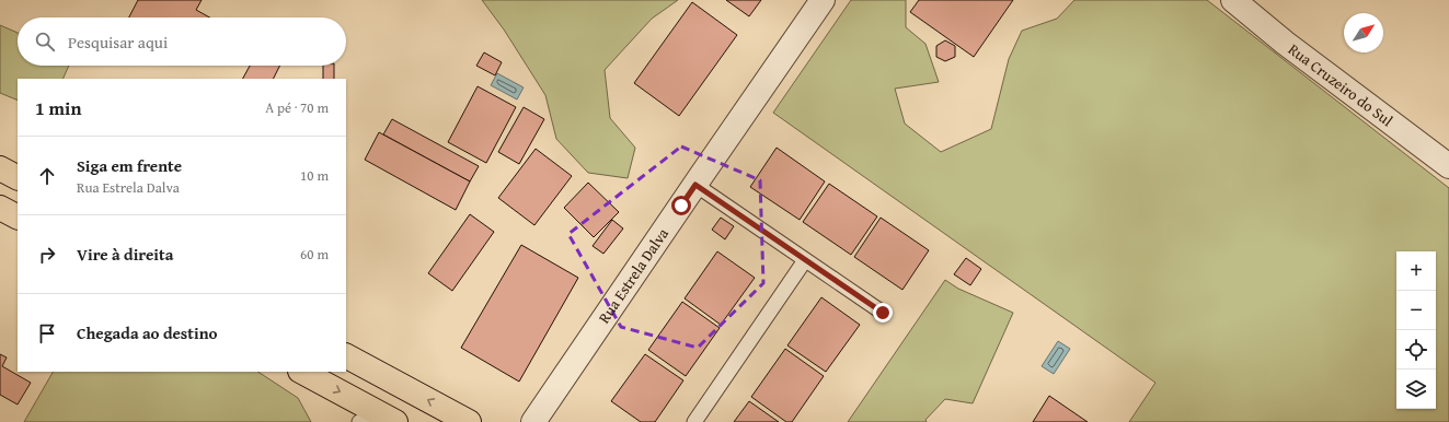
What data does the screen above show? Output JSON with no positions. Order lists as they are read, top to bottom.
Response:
{
  "streets": {
    "street": ["Rua Cruzeiro do Sul", "Rua Estrela Dalva"]
  },
  "north": "top right",
  "page": {
    "search": "Pesquisar aqui",
    "heading": ["1 min", "A pé · 70 m"],
    "list": [
      ["Siga em frente", "Rua Estrela Dalva", "10 m"],
      ["Vire à direita", "60 m"],
      "Chegada ao destino"
    ],
    "map_buttons": ["+", "−"]
  }
}
